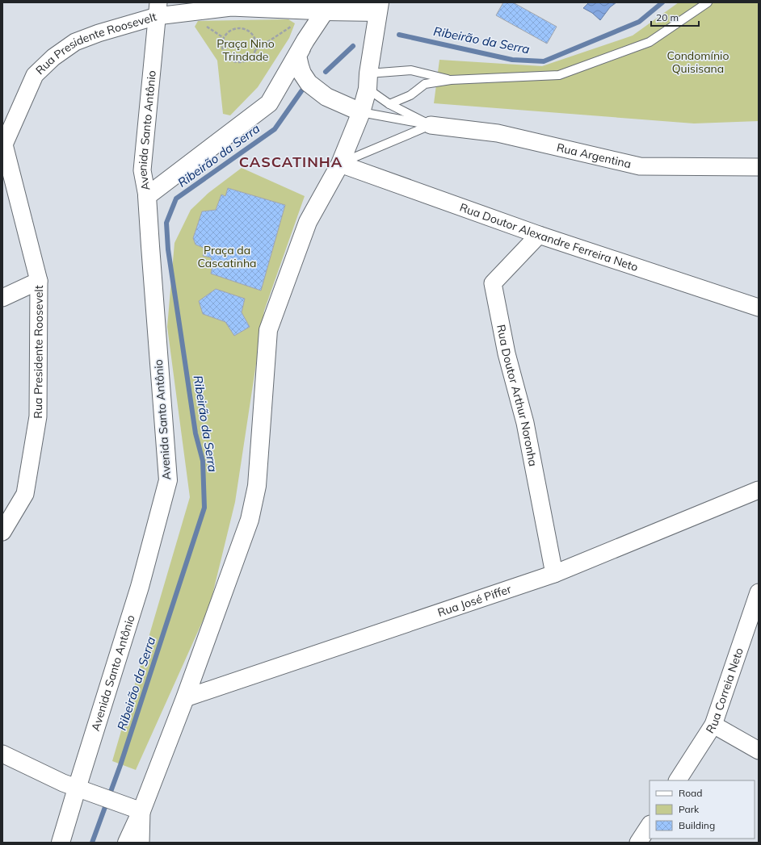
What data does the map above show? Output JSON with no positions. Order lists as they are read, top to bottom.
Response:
{
  "streets": {
    "main road": ["Avenida Santo Antônio"],
    "street": [
      "Rua Presidente Roosevelt",
      "Rua Argentina",
      "Rua Doutor Alexandre Ferreira Neto",
      "Rua Doutor Arthur Noronha",
      "Rua José Piffer",
      "Rua Correia Neto"
    ]
  },
  "crossings": [
    ["Rua Presidente Roosevelt", "Avenida Santo Antônio"],
    ["Rua Doutor Alexandre Ferreira Neto", "Rua Doutor Arthur Noronha"],
    ["Rua Doutor Arthur Noronha", "Rua José Piffer"]
  ],
  "districts": ["CASCATINHA"],
  "water": ["Ribeirão da Serra"],
  "parks": ["Praça Nino Trindade", "Condomínio Quisisana", "Praça da Cascatinha"],
  "legend": ["Road", "Park", "Building"],
  "scale_bar": "20 m"
}
